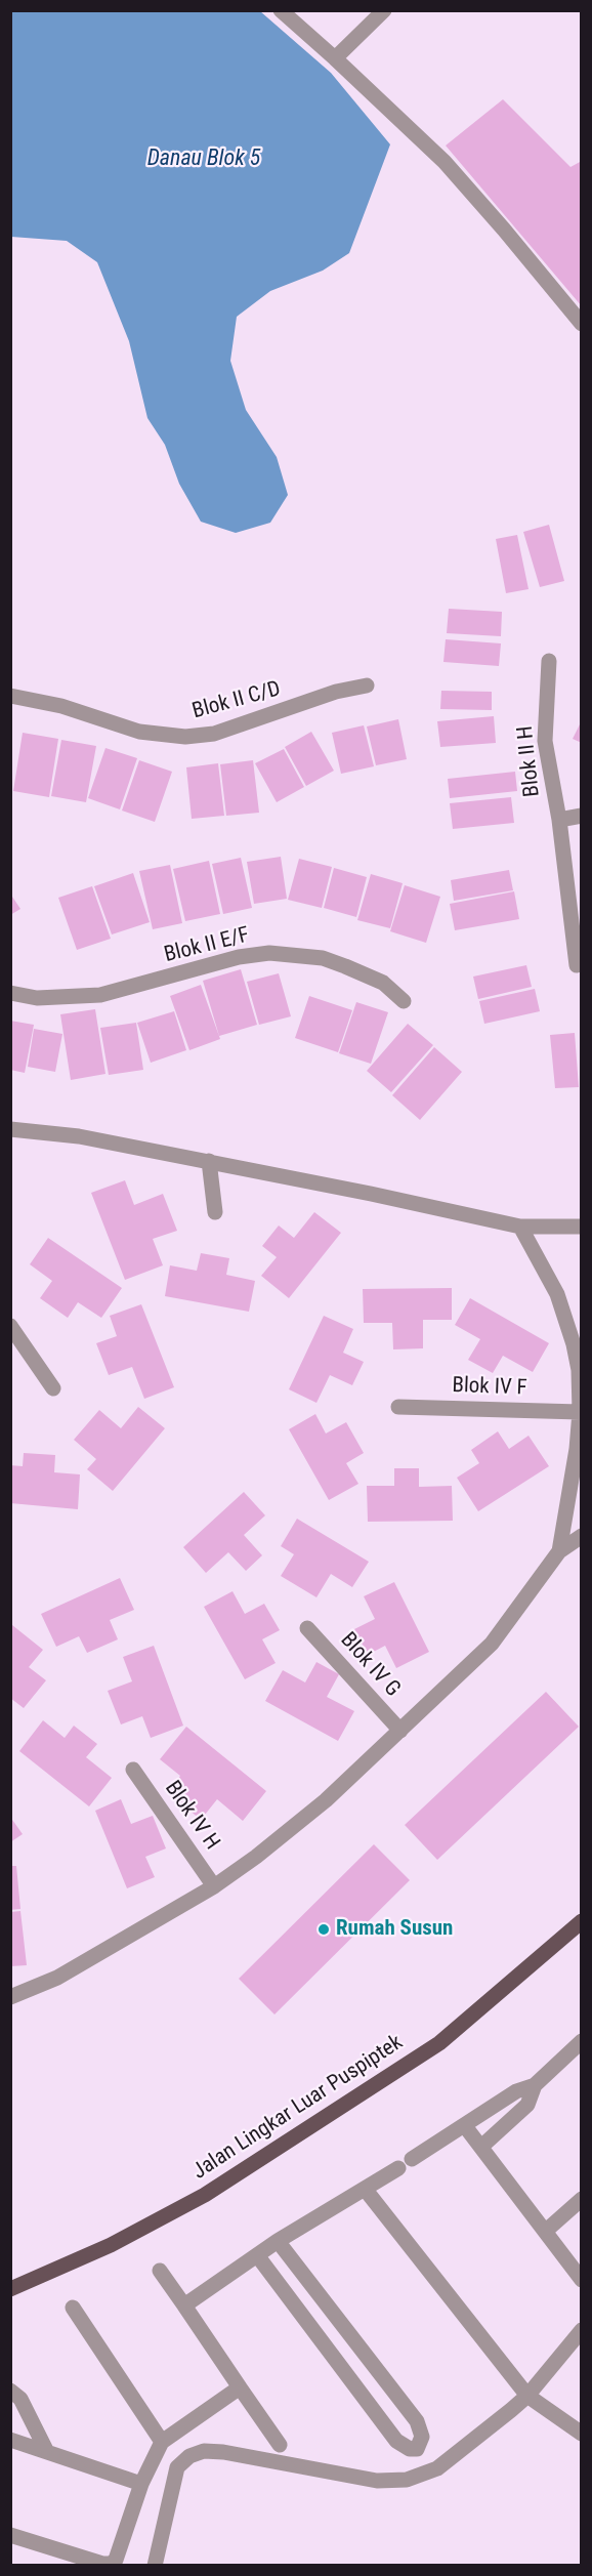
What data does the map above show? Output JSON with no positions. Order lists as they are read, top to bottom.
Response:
{
  "streets": {
    "main road": ["Jalan Lingkar Luar Puspiptek"],
    "street": [
      "Blok II C/D",
      "Blok II H",
      "Blok II E/F",
      "Blok IV F",
      "Blok IV G",
      "Blok IV H"
    ]
  },
  "water": ["Danau Blok 5"],
  "places": ["Rumah Susun"]
}
